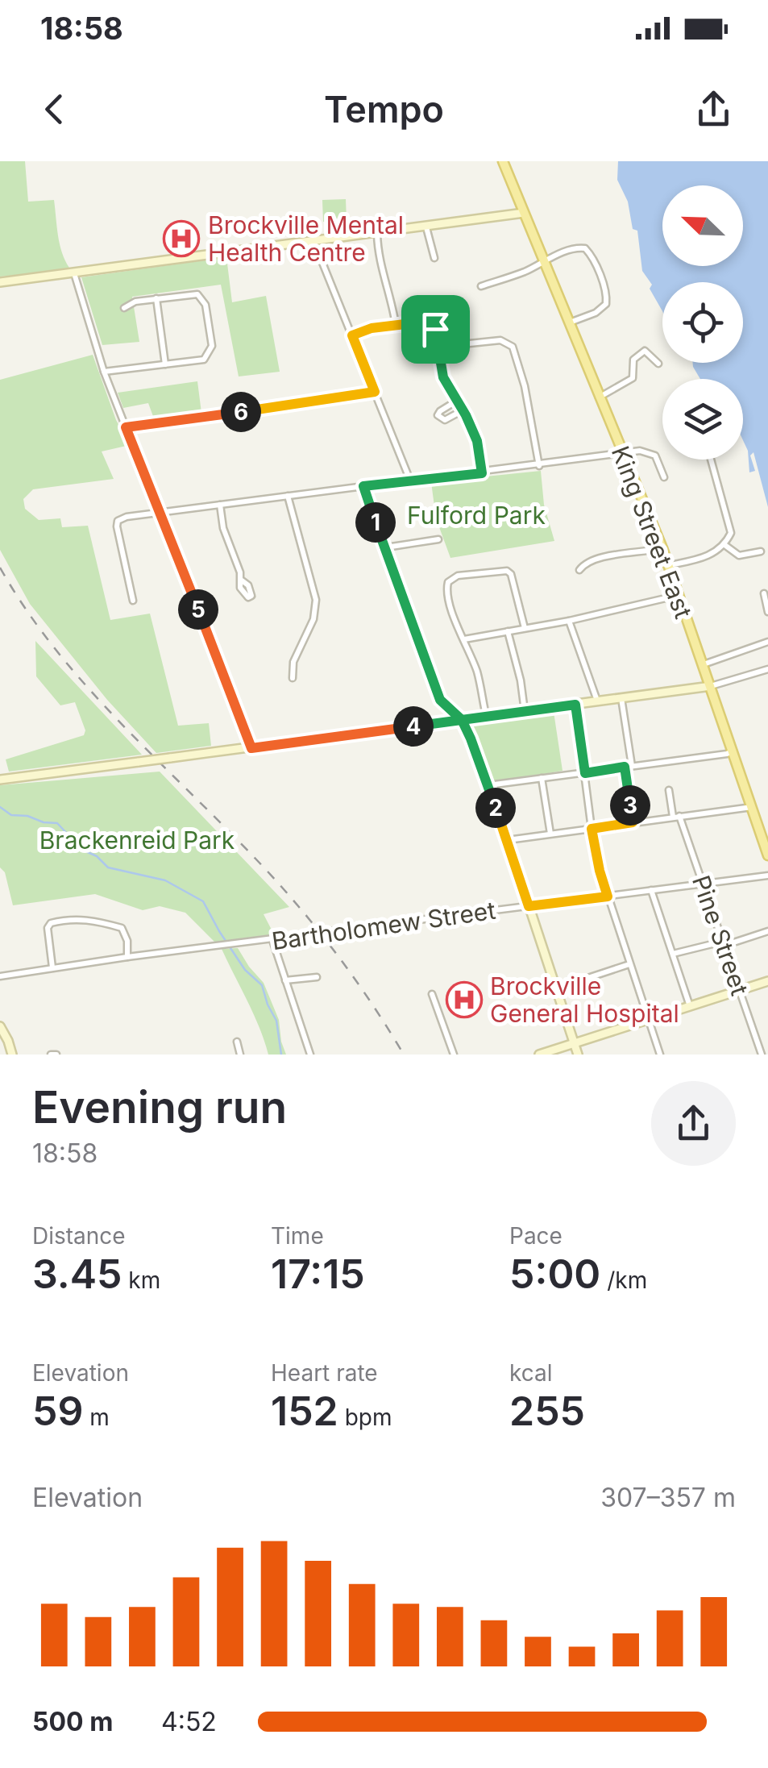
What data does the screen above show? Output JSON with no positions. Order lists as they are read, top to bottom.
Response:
{
  "streets": {
    "main road": ["King Street East"],
    "street": ["Bartholomew Street", "Pine Street"]
  },
  "crossings": [
    ["Bartholomew Street", "Pine Street"]
  ],
  "parks": ["Fulford Park", "Brackenreid Park"],
  "places": {
    "hospital": ["Brockville Mental Health Centre", "Brockville General Hospital"]
  },
  "north": "top left",
  "page": {
    "status": "18:58",
    "header": "Tempo",
    "pins": [
      "6",
      "1",
      "5",
      "4",
      "3",
      "2"
    ],
    "heading": ["Evening run", "18:58"],
    "stats": [
      ["Distance", "3.45 km"],
      ["Time", "17:15"],
      ["Pace", "5:00 /km"],
      ["Elevation", "59 m"],
      ["Heart rate", "152 bpm"],
      ["kcal", "255"]
    ],
    "chart": ["Elevation", "307–357 m"],
    "list": [
      {
        "name": "500 m",
        "note": "4:52"
      }
    ]
  }
}
